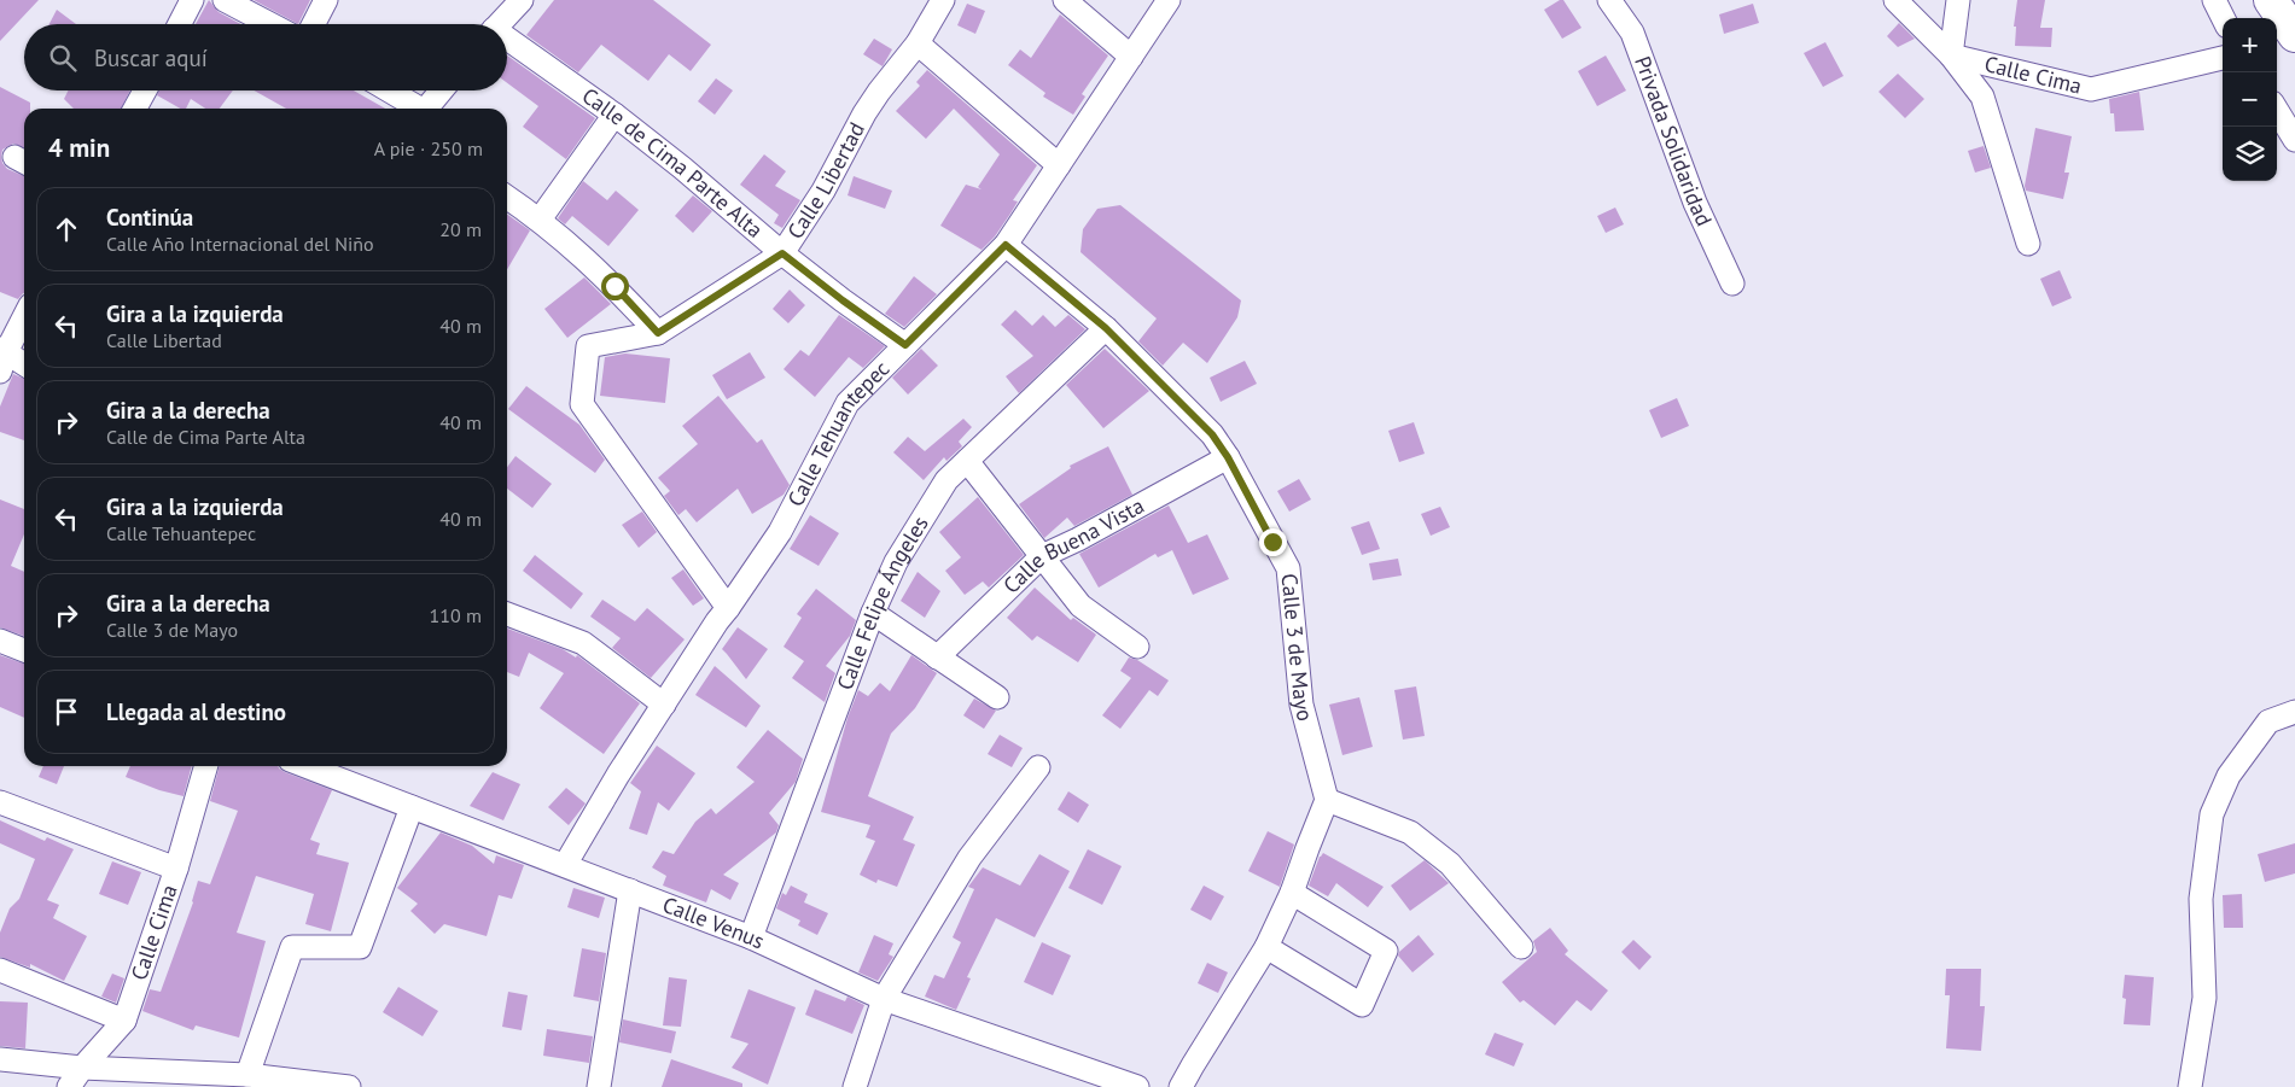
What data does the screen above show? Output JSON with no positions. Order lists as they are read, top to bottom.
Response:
{
  "streets": {
    "street": [
      "Calle Cima",
      "Privada Solidaridad",
      "Calle de Cima Parte Alta",
      "Calle Libertad",
      "Calle Tehuantepec",
      "Calle Buena Vista",
      "Calle Felipe Ángeles",
      "Calle 3 de Mayo",
      "Calle Venus"
    ]
  },
  "crossings": [
    ["Calle de Cima Parte Alta", "Calle Libertad"],
    ["Calle de Cima Parte Alta", "Calle Tehuantepec"],
    ["Calle Libertad", "Calle Tehuantepec"],
    ["Calle Tehuantepec", "Calle 3 de Mayo"],
    ["Calle Tehuantepec", "Calle Venus"],
    ["Calle Buena Vista", "Calle 3 de Mayo"],
    ["Calle Felipe Ángeles", "Calle 3 de Mayo"],
    ["Calle Felipe Ángeles", "Calle Venus"]
  ],
  "page": {
    "map_buttons": ["+", "−"],
    "search": "Buscar aquí",
    "heading": ["4 min", "A pie · 250 m"],
    "list": [
      ["Continúa", "Calle Año Internacional del Niño", "20 m"],
      ["Gira a la izquierda", "Calle Libertad", "40 m"],
      ["Gira a la derecha", "Calle de Cima Parte Alta", "40 m"],
      ["Gira a la izquierda", "Calle Tehuantepec", "40 m"],
      ["Gira a la derecha", "Calle 3 de Mayo", "110 m"],
      "Llegada al destino"
    ]
  }
}
